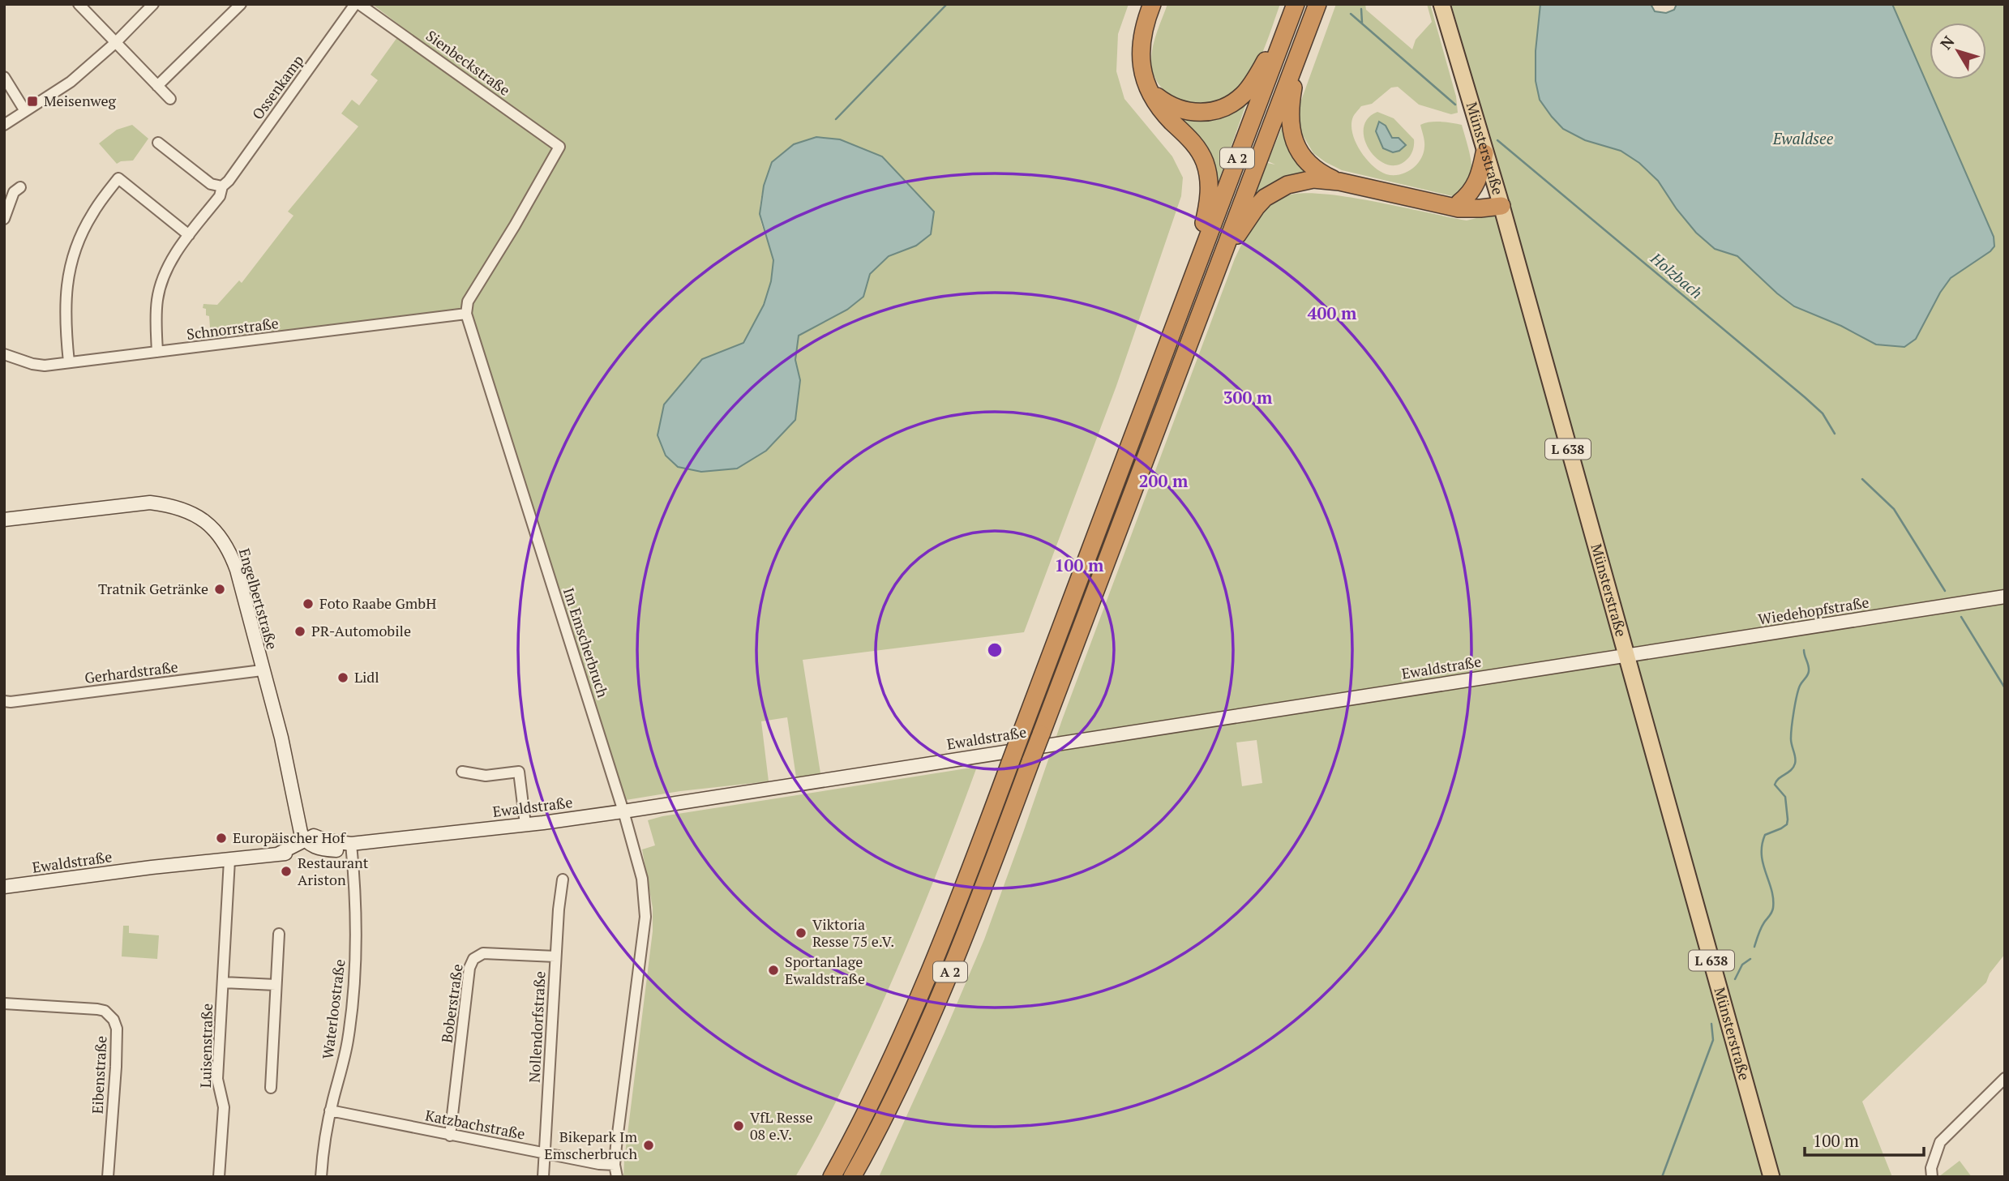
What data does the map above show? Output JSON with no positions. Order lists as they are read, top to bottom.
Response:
{
  "streets": {
    "highway": ["A 2"],
    "main road": [
      "Münsterstraße",
      "L 638",
      "Engelbertstraße",
      "Wiedehopfstraße",
      "Ewaldstraße"
    ],
    "street": [
      "Sienbeckstraße",
      "Ossenkamp",
      "Schnorrstraße",
      "Im Emscherbruch",
      "Gerhardstraße",
      "Boberstraße",
      "Waterloostraße",
      "Nollendorfstraße",
      "Luisenstraße",
      "Eibenstraße",
      "Katzbachstraße"
    ]
  },
  "crossings": [
    ["Sienbeckstraße", "Schnorrstraße"],
    ["Sienbeckstraße", "Im Emscherbruch"],
    ["Ossenkamp", "Schnorrstraße"],
    ["Münsterstraße", "Wiedehopfstraße"],
    ["Münsterstraße", "Ewaldstraße"],
    ["Schnorrstraße", "Im Emscherbruch"],
    ["Engelbertstraße", "Ewaldstraße"],
    ["Engelbertstraße", "Gerhardstraße"],
    ["Wiedehopfstraße", "Ewaldstraße"],
    ["Im Emscherbruch", "Ewaldstraße"],
    ["Im Emscherbruch", "Katzbachstraße"],
    ["Ewaldstraße", "Waterloostraße"],
    ["Ewaldstraße", "Luisenstraße"],
    ["Boberstraße", "Nollendorfstraße"],
    ["Boberstraße", "Katzbachstraße"],
    ["Waterloostraße", "Katzbachstraße"],
    ["Nollendorfstraße", "Katzbachstraße"]
  ],
  "water": ["Ewaldsee", "Holzbach"],
  "places": {
    "transit": ["Meisenweg"],
    "other": [
      "Tratnik Getränke",
      "Foto Raabe GmbH",
      "PR-Automobile",
      "Lidl",
      "Europäischer Hof",
      "Restaurant Ariston",
      "Viktoria Resse 75 e.V.",
      "Sportanlage Ewaldstraße",
      "VfL Resse 08 e.V.",
      "Bikepark Im Emscherbruch"
    ]
  },
  "scale_bar": "100 m",
  "north": "top left",
  "rings": [
    "400 m",
    "300 m",
    "200 m",
    "100 m"
  ]
}
